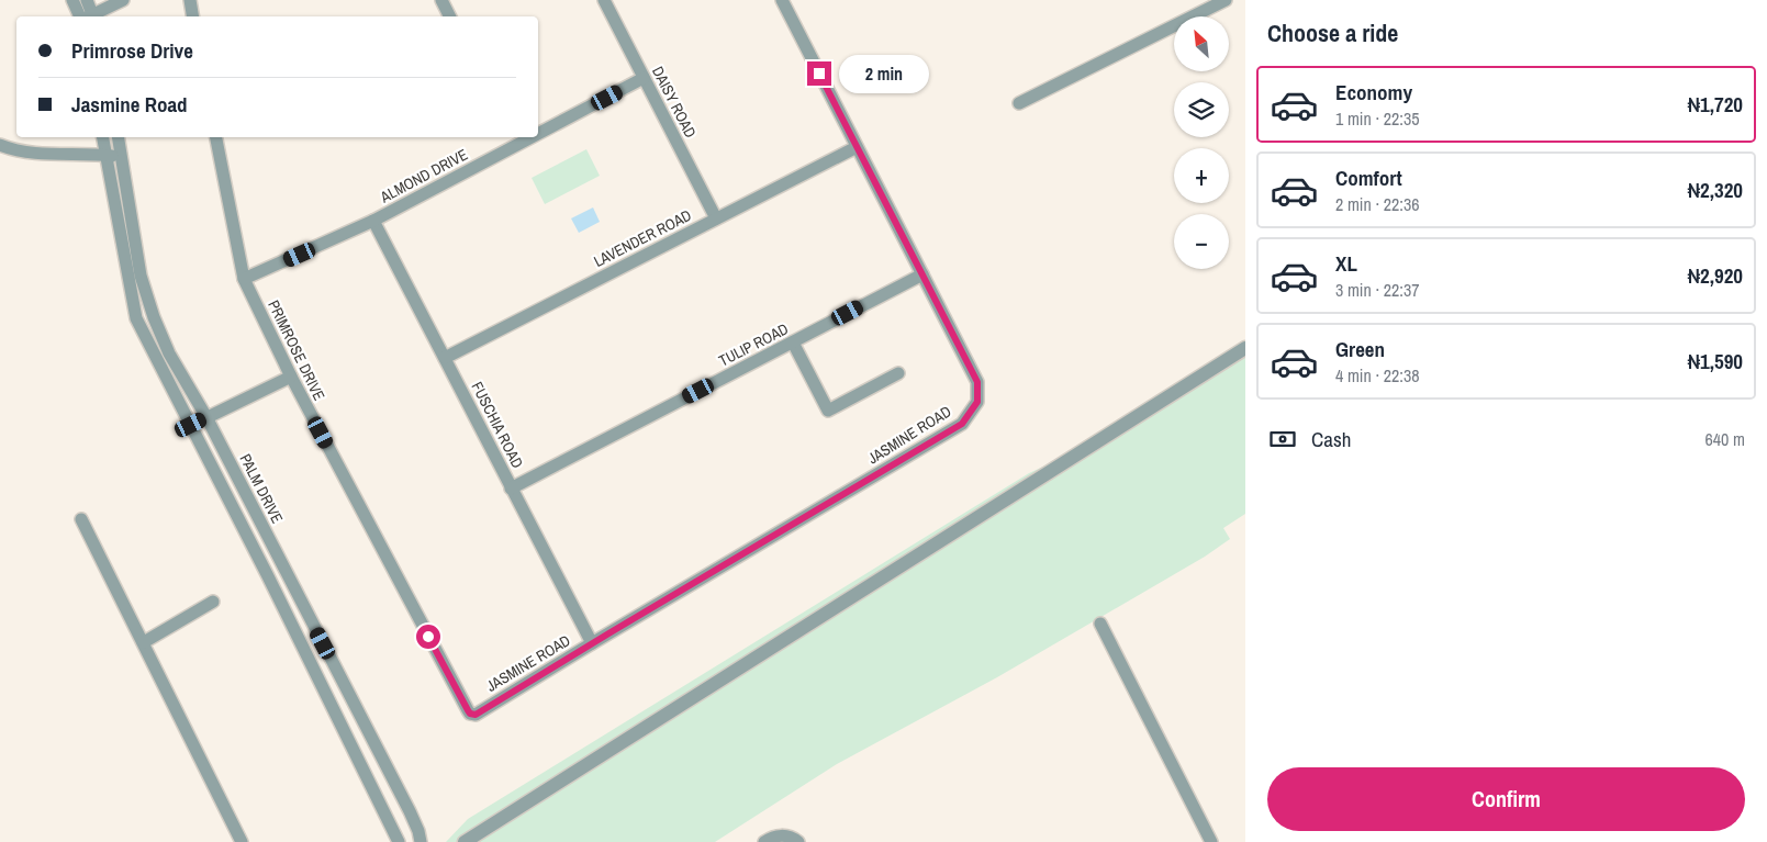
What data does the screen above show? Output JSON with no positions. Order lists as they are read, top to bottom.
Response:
{
  "streets": {
    "street": [
      "DAISY ROAD",
      "ALMOND DRIVE",
      "LAVENDER ROAD",
      "TULIP ROAD",
      "PRIMROSE DRIVE",
      "FUSCHIA ROAD",
      "JASMINE ROAD",
      "PALM DRIVE"
    ]
  },
  "crossings": [
    ["DAISY ROAD", "ALMOND DRIVE"],
    ["DAISY ROAD", "LAVENDER ROAD"],
    ["ALMOND DRIVE", "PRIMROSE DRIVE"],
    ["ALMOND DRIVE", "FUSCHIA ROAD"],
    ["LAVENDER ROAD", "FUSCHIA ROAD"],
    ["LAVENDER ROAD", "JASMINE ROAD"],
    ["TULIP ROAD", "FUSCHIA ROAD"],
    ["TULIP ROAD", "JASMINE ROAD"],
    ["PRIMROSE DRIVE", "JASMINE ROAD"],
    ["FUSCHIA ROAD", "JASMINE ROAD"]
  ],
  "north": "top left",
  "page": {
    "heading": "Choose a ride",
    "map_buttons": ["+", "−"],
    "banner": ["Primrose Drive", "Jasmine Road"],
    "bubble": "2 min",
    "list": [
      {
        "name": "Economy",
        "note": "1 min · 22:35",
        "value": "₦1,720"
      },
      {
        "name": "Comfort",
        "note": "2 min · 22:36",
        "value": "₦2,320"
      },
      {
        "name": "XL",
        "note": "3 min · 22:37",
        "value": "₦2,920"
      },
      {
        "name": "Green",
        "note": "4 min · 22:38",
        "value": "₦1,590"
      }
    ],
    "pay": ["Cash", "640 m"],
    "buttons": "Confirm"
  }
}
